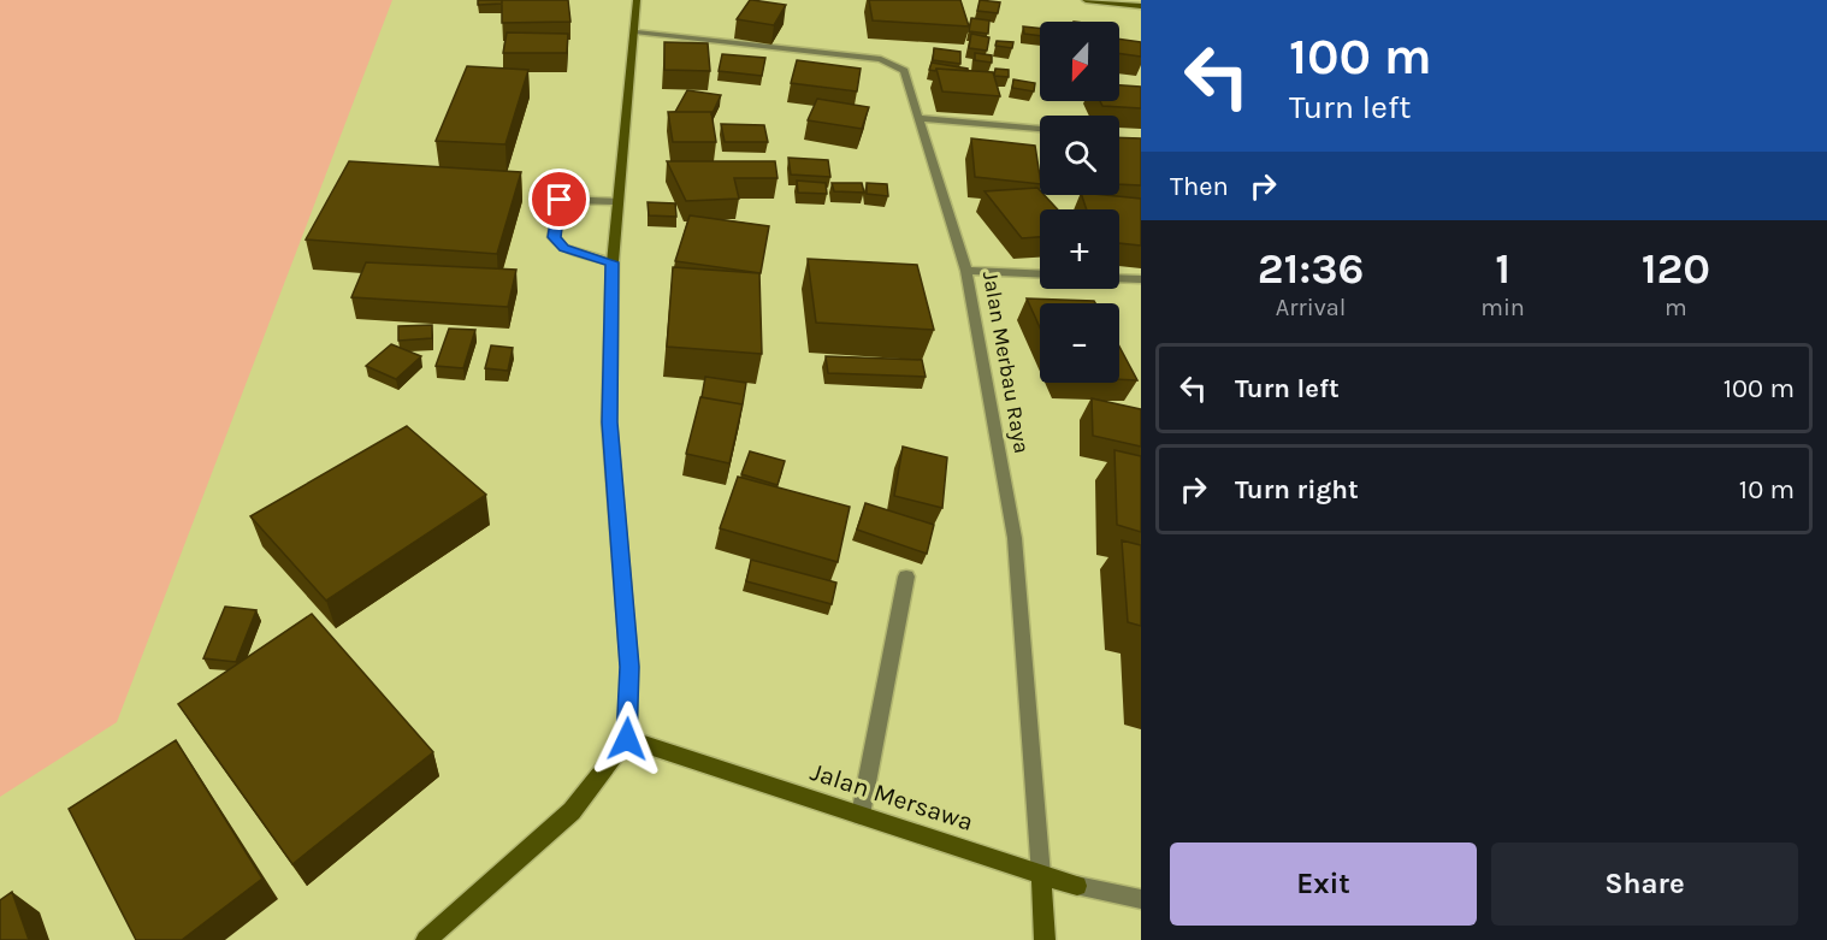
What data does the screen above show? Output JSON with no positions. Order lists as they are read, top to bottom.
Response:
{
  "streets": {
    "street": ["Jalan Merbau Raya", "Jalan Mersawa"]
  },
  "crossings": [
    ["Jalan Merbau Raya", "Jalan Mersawa"]
  ],
  "north": "bottom",
  "page": {
    "turn": ["100 m", "Turn left"],
    "map_buttons": ["+", "−"],
    "then": "Then",
    "eta": [
      "21:36",
      "Arrival",
      "1",
      "min",
      "120",
      "m"
    ],
    "list": [
      {
        "name": "Turn left",
        "value": "100 m"
      },
      {
        "name": "Turn right",
        "value": "10 m"
      }
    ],
    "buttons": ["Exit", "Share"]
  }
}
